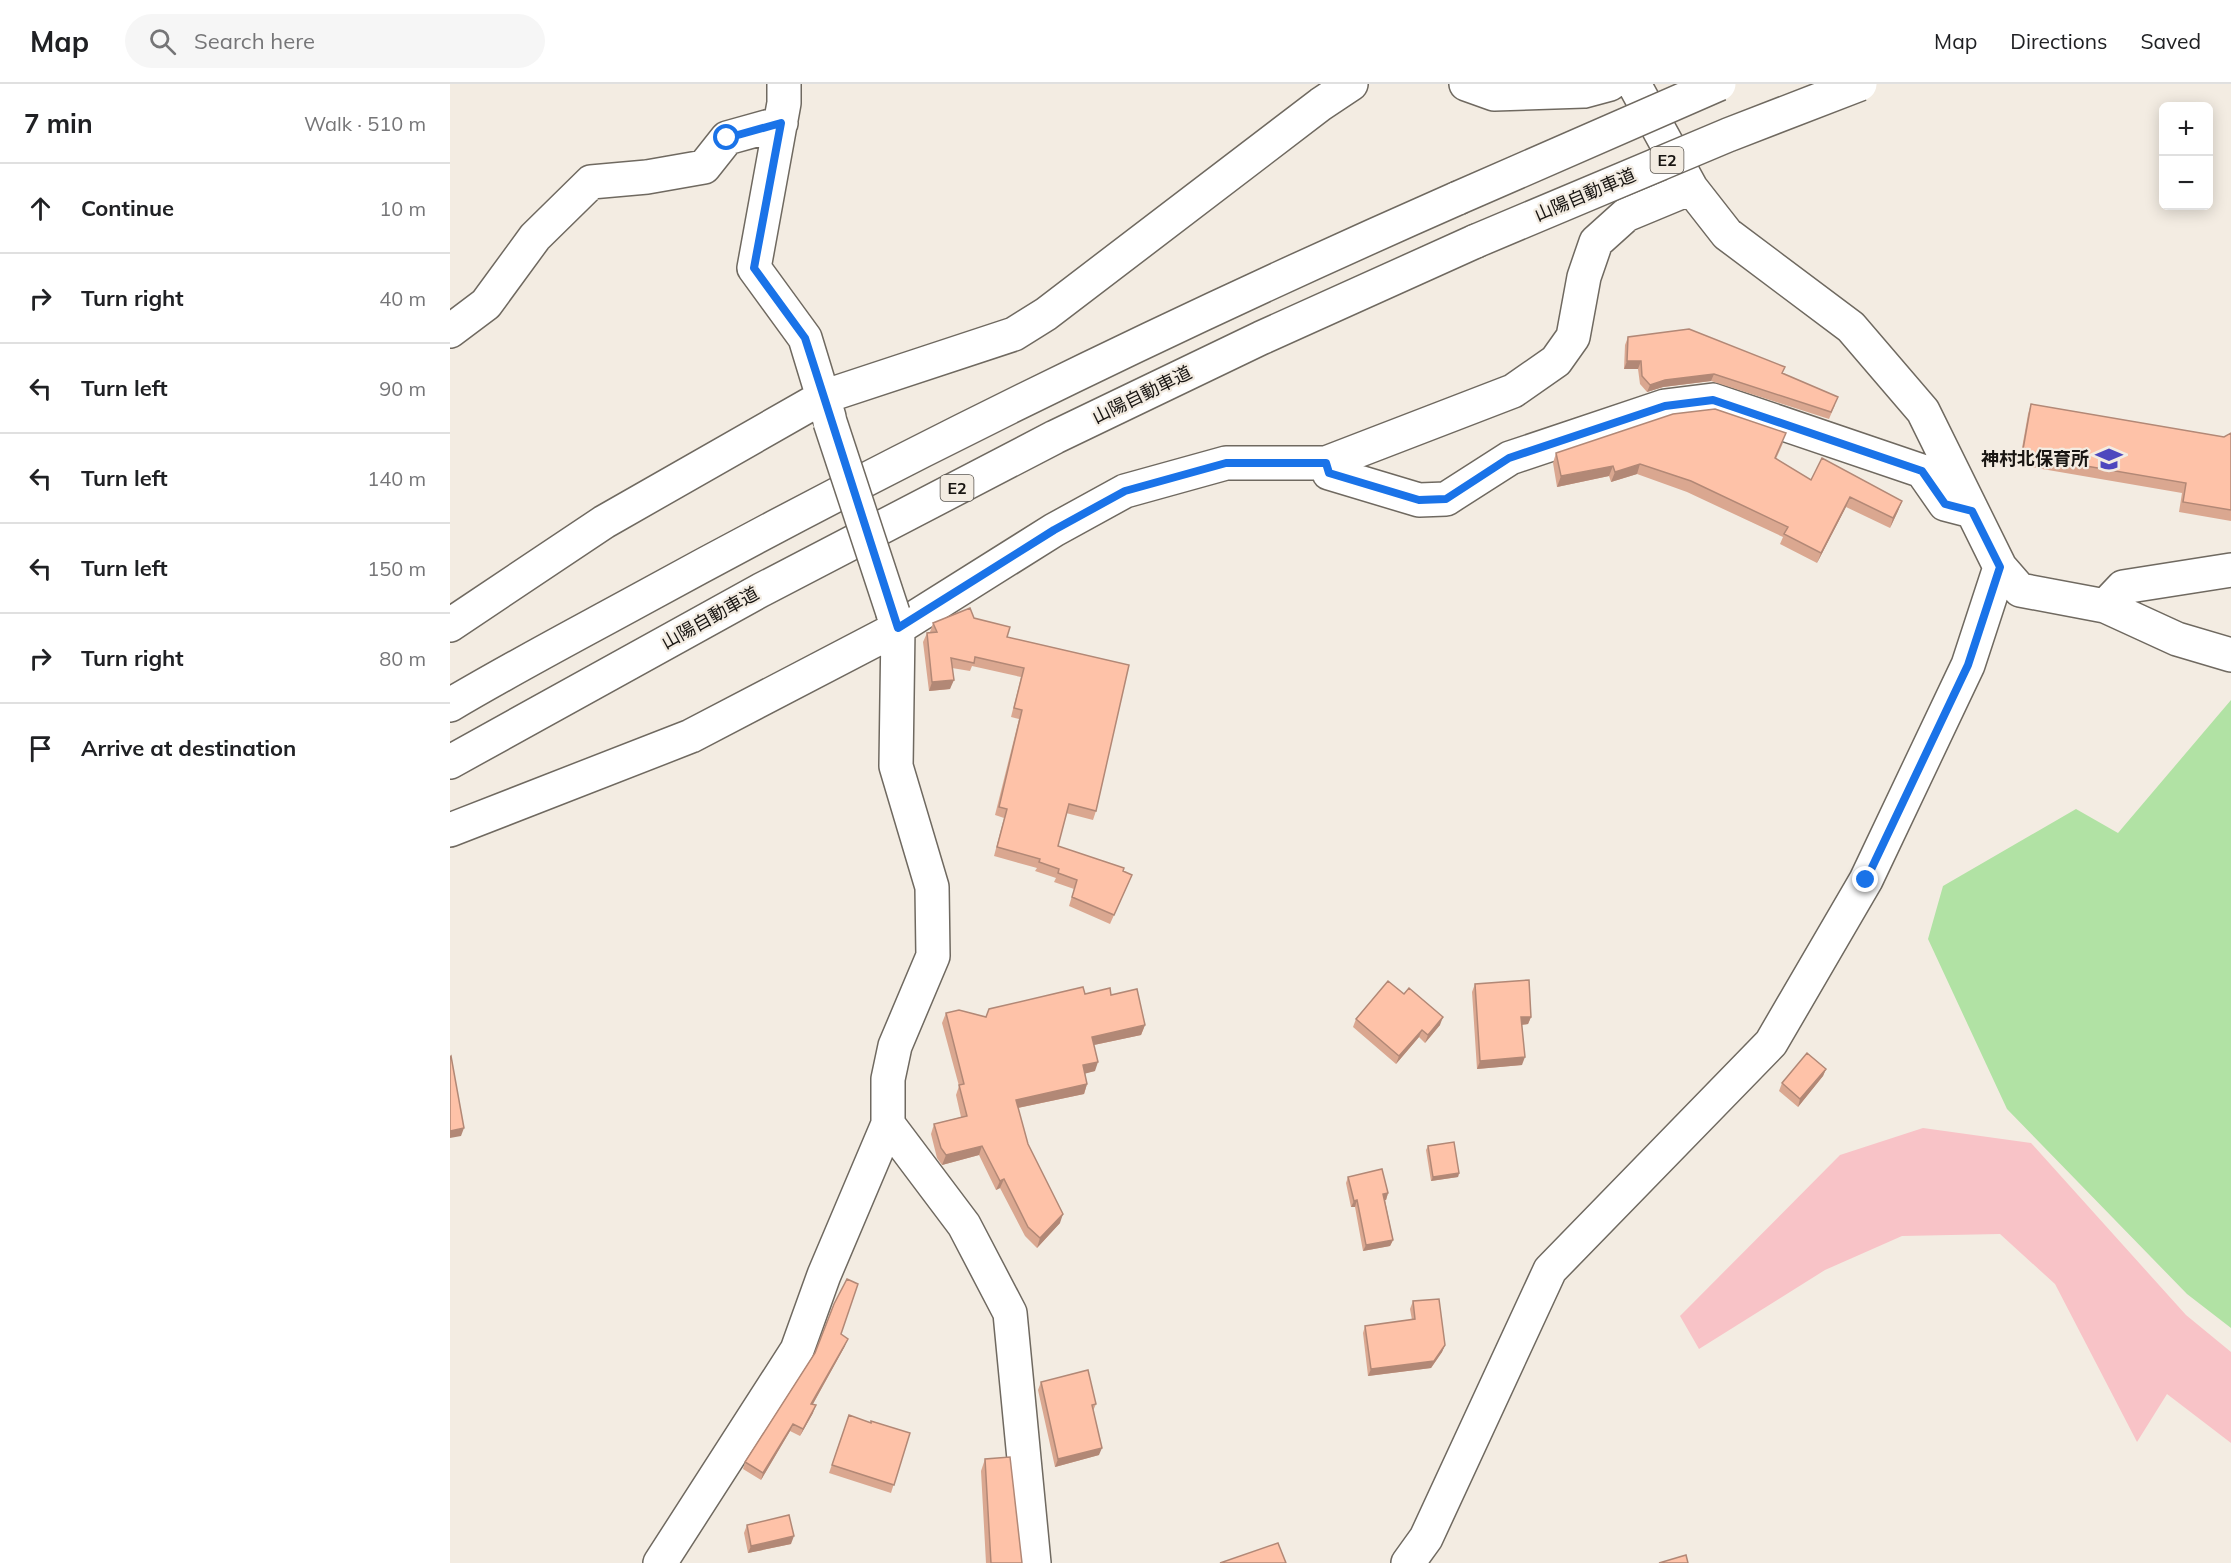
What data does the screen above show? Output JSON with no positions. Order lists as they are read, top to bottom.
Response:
{
  "streets": {
    "main road": ["E2", "山陽自動車道"]
  },
  "places": {
    "school or university": ["神村北保育所"]
  },
  "page": {
    "header": "Map",
    "search": "Search here",
    "nav": ["Map", "Directions", "Saved"],
    "heading": ["7 min", "Walk · 510 m"],
    "map_buttons": ["+", "−"],
    "list": [
      ["Continue", "10 m"],
      ["Turn right", "40 m"],
      ["Turn left", "90 m"],
      ["Turn left", "140 m"],
      ["Turn left", "150 m"],
      ["Turn right", "80 m"],
      "Arrive at destination"
    ]
  }
}
